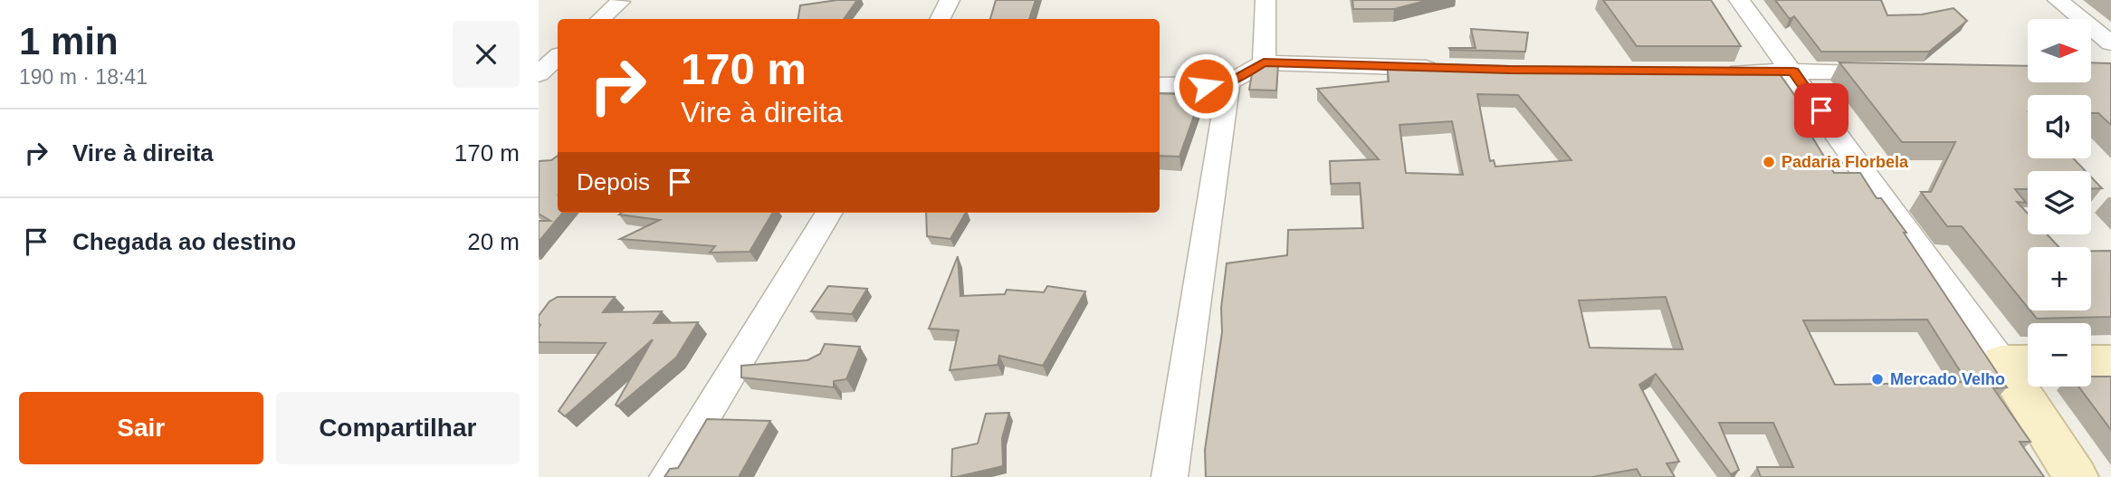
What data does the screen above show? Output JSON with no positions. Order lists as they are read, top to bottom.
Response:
{
  "places": ["Padaria Florbela", "Mercado Velho"],
  "north": "right",
  "page": {
    "heading": ["1 min", "190 m · 18:41"],
    "map_buttons": ["+", "−"],
    "turn": ["170 m", "Vire à direita"],
    "list": [
      {
        "name": "Vire à direita",
        "value": "170 m"
      },
      {
        "name": "Chegada ao destino",
        "value": "20 m"
      }
    ],
    "then": "Depois",
    "buttons": ["Sair", "Compartilhar"]
  }
}
